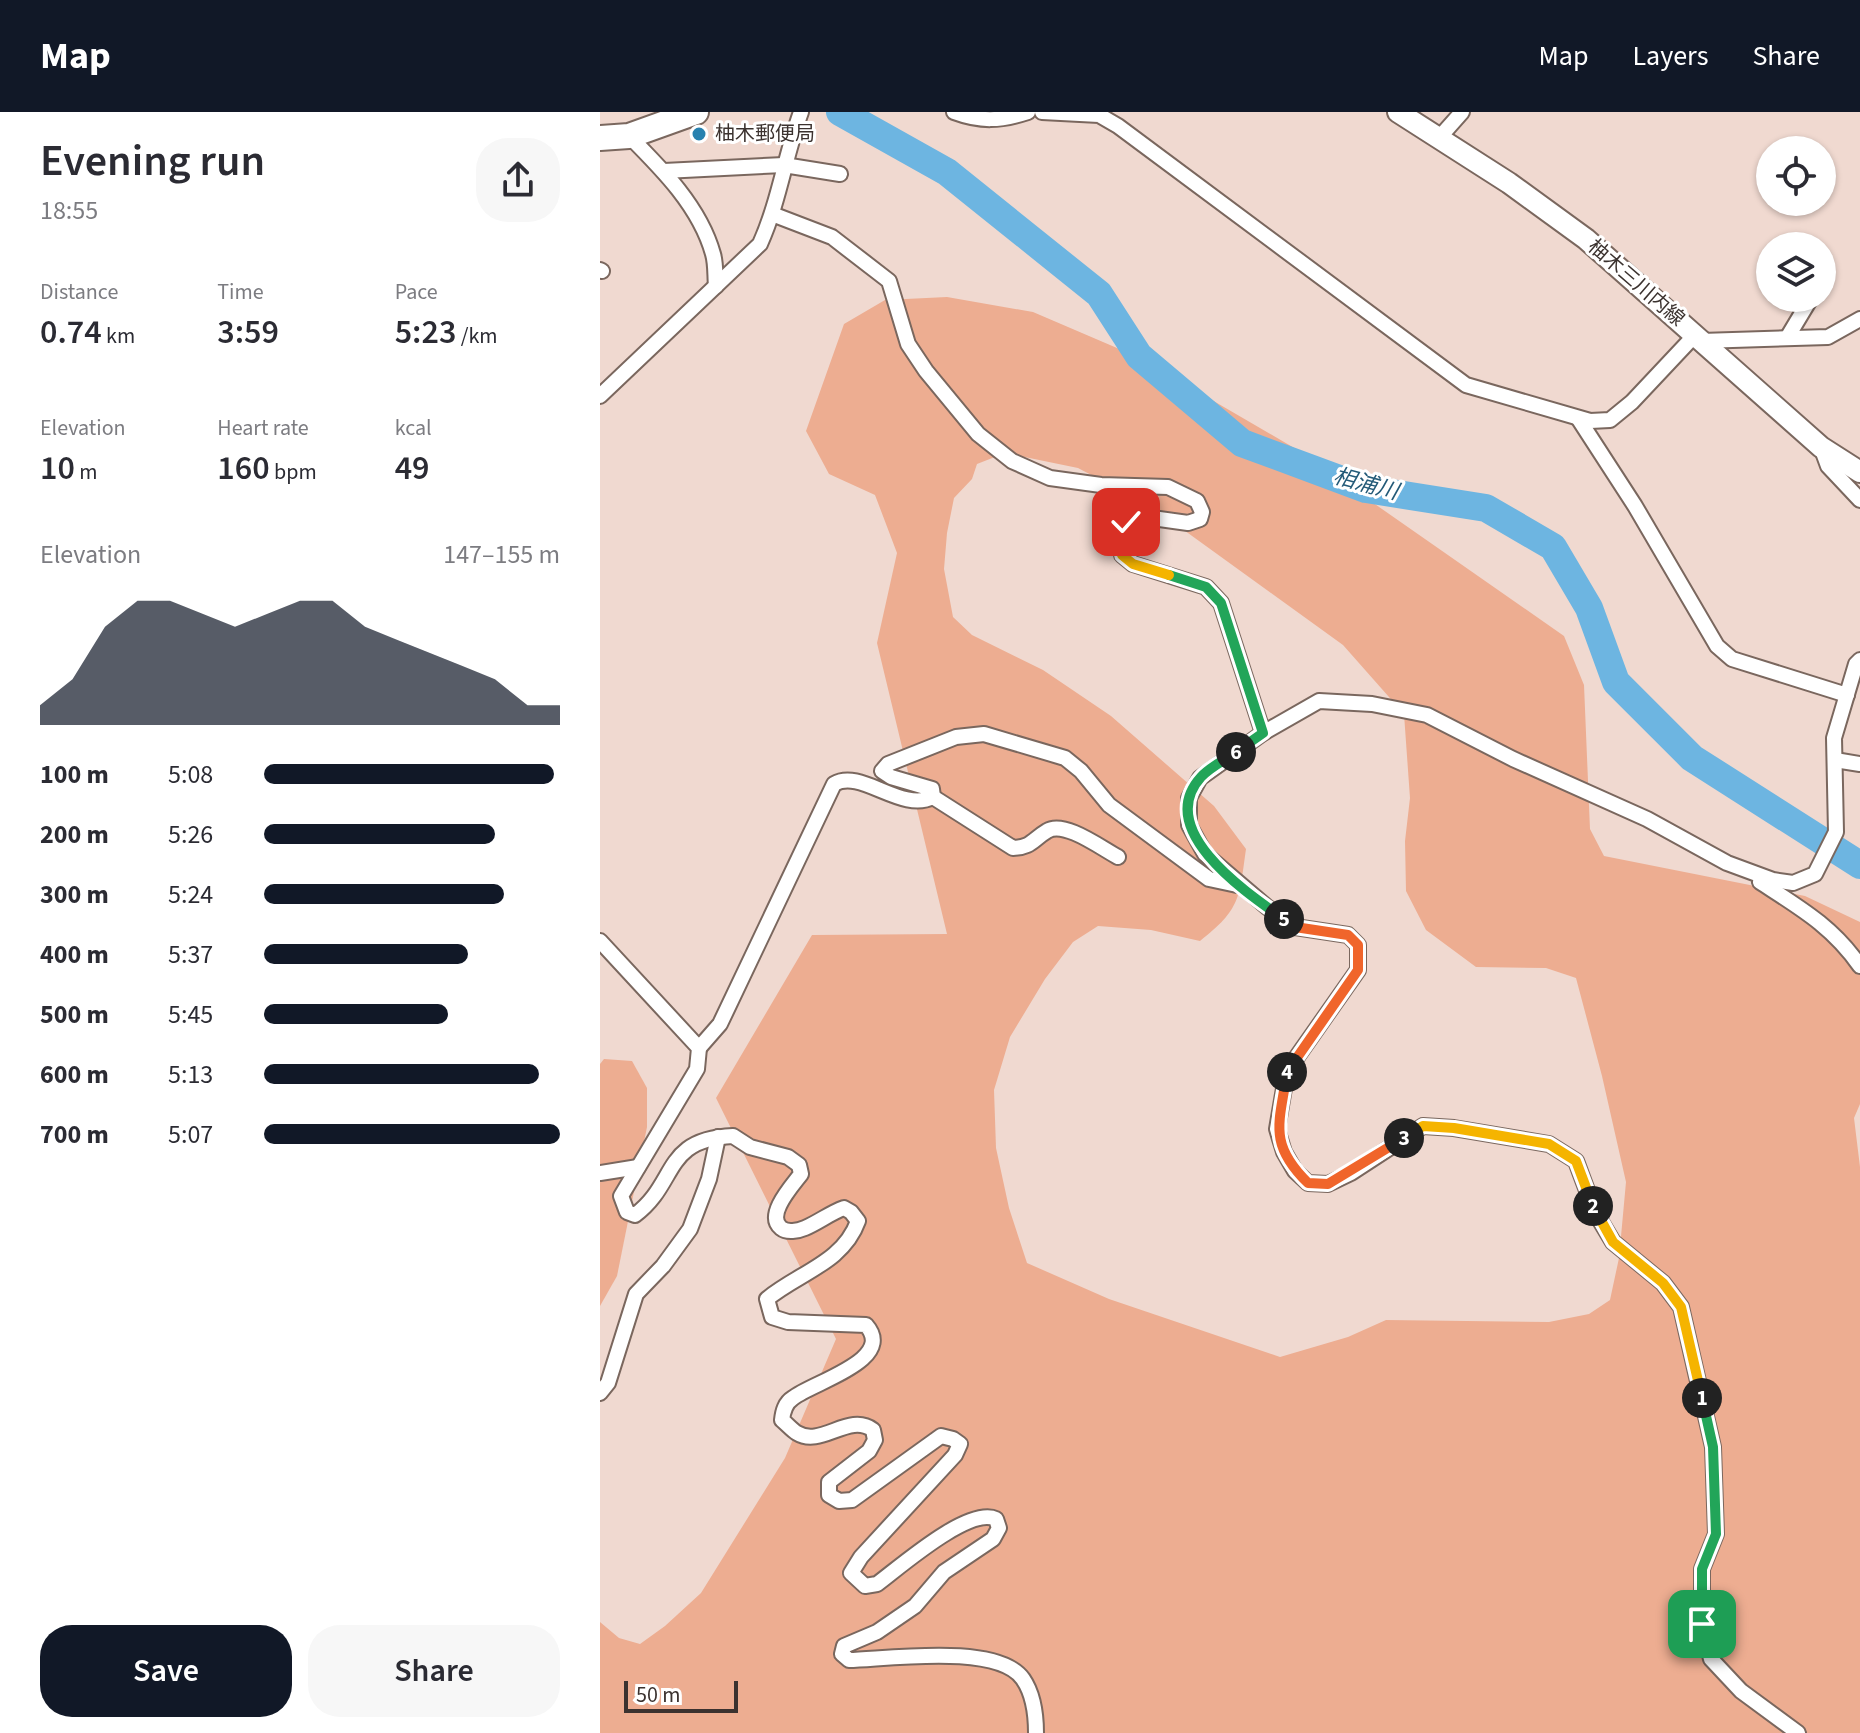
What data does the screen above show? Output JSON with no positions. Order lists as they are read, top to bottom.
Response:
{
  "streets": {
    "main road": ["柚木三川内線"]
  },
  "water": ["相浦川"],
  "places": ["柚木郵便局"],
  "scale_bar": "50 m",
  "page": {
    "header": "Map",
    "nav": ["Map", "Layers", "Share"],
    "heading": ["Evening run", "18:55"],
    "stats": [
      ["Distance", "0.74 km"],
      ["Time", "3:59"],
      ["Pace", "5:23 /km"],
      ["Elevation", "10 m"],
      ["Heart rate", "160 bpm"],
      ["kcal", "49"]
    ],
    "chart": ["Elevation", "147–155 m"],
    "pins": [
      "6",
      "5",
      "4",
      "3",
      "2",
      "1"
    ],
    "list": [
      {
        "name": "100 m",
        "note": "5:08"
      },
      {
        "name": "200 m",
        "note": "5:26"
      },
      {
        "name": "300 m",
        "note": "5:24"
      },
      {
        "name": "400 m",
        "note": "5:37"
      },
      {
        "name": "500 m",
        "note": "5:45"
      },
      {
        "name": "600 m",
        "note": "5:13"
      },
      {
        "name": "700 m",
        "note": "5:07"
      }
    ],
    "buttons": ["Save", "Share"],
    "scale": "50 m"
  }
}
